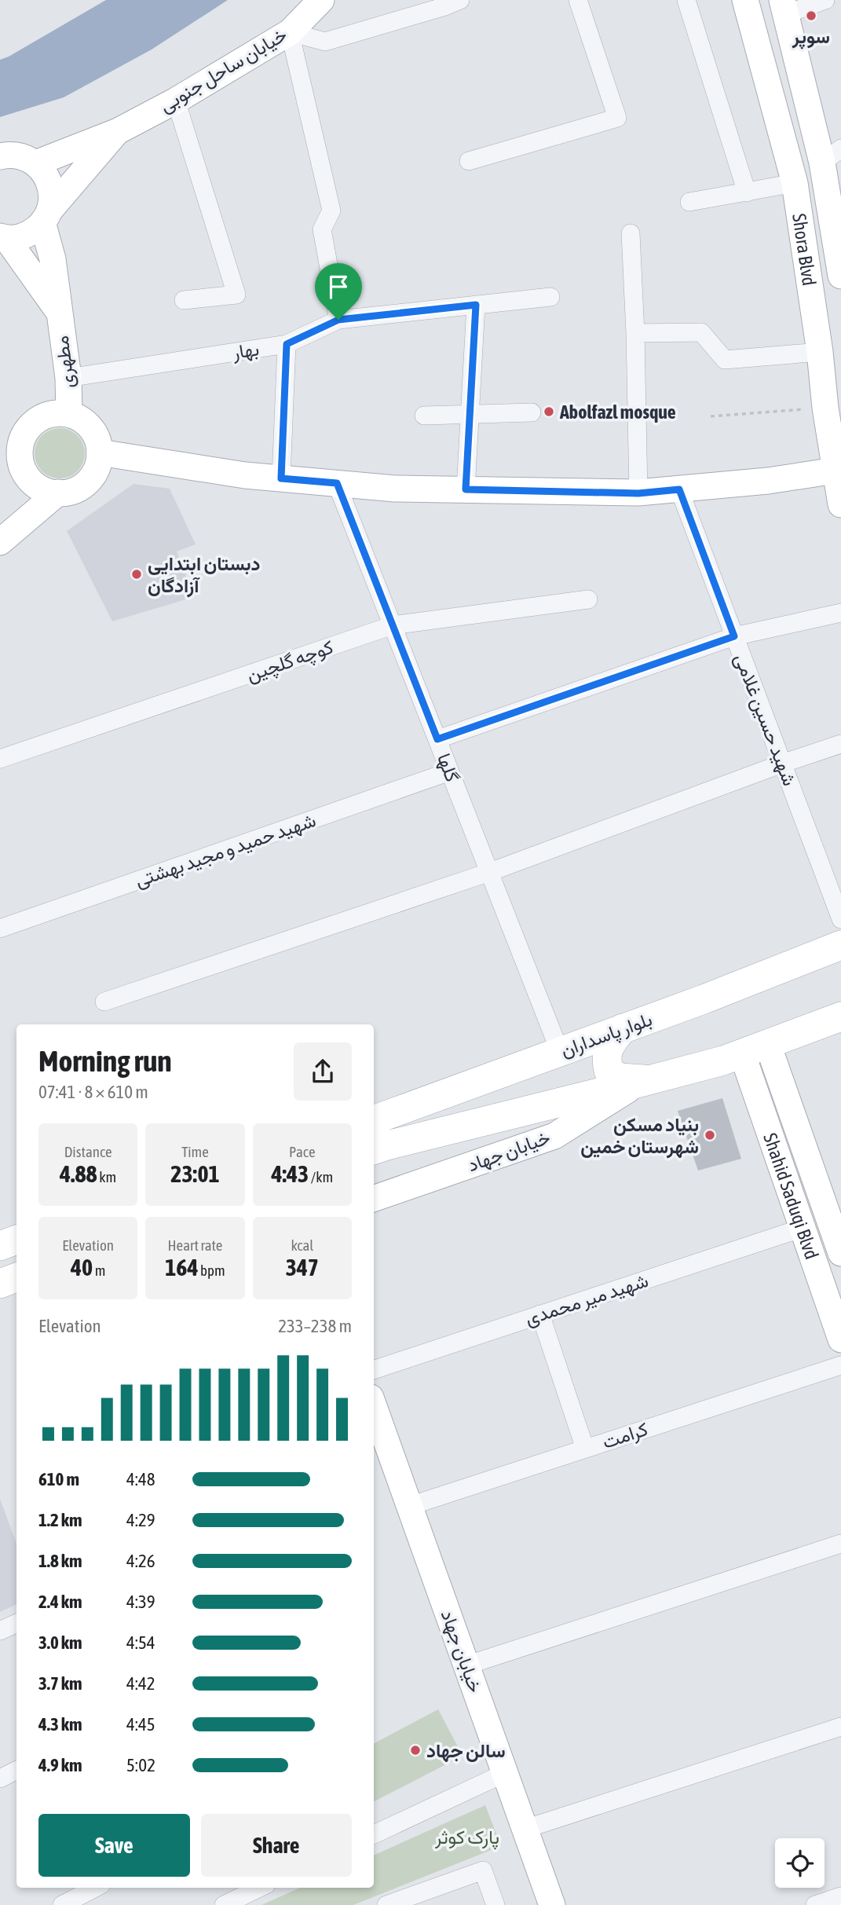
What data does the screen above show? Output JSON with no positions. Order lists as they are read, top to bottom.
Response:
{
  "streets": {
    "main road": ["بلوار پاسداران"],
    "street": [
      "خیابان ساحل جنوبی",
      "Shora Blvd",
      "بهار",
      "مطهری",
      "کوچه گلچین",
      "شهید حسین غلامی",
      "گلها",
      "شهید حمید و مجید بهشتی",
      "خیابان جهاد",
      "Shahid Saduqi Blvd",
      "شهید میر محمدی",
      "کرامت"
    ]
  },
  "crossings": [
    ["خیابان ساحل جنوبی", "مطهری"],
    ["بهار", "مطهری"],
    ["کوچه گلچین", "گلها"],
    ["گلها", "شهید حمید و مجید بهشتی"],
    ["گلها", "بلوار پاسداران"],
    ["خیابان جهاد", "کرامت"],
    ["Shahid Saduqi Blvd", "شهید میر محمدی"]
  ],
  "parks": ["پارک کوثر"],
  "places": [
    "سوپر",
    "Abolfazl mosque",
    "دبستان ابتدایی آزادگان",
    "بنیاد مسکن شهرستان خمین",
    "سالن جهاد"
  ],
  "page": {
    "heading": ["Morning run", "07:41 · 8 × 610 m"],
    "stats": [
      ["Distance", "4.88 km"],
      ["Time", "23:01"],
      ["Pace", "4:43 /km"],
      ["Elevation", "40 m"],
      ["Heart rate", "164 bpm"],
      ["kcal", "347"]
    ],
    "chart": ["Elevation", "233–238 m"],
    "list": [
      {
        "name": "610 m",
        "note": "4:48"
      },
      {
        "name": "1.2 km",
        "note": "4:29"
      },
      {
        "name": "1.8 km",
        "note": "4:26"
      },
      {
        "name": "2.4 km",
        "note": "4:39"
      },
      {
        "name": "3.0 km",
        "note": "4:54"
      },
      {
        "name": "3.7 km",
        "note": "4:42"
      },
      {
        "name": "4.3 km",
        "note": "4:45"
      },
      {
        "name": "4.9 km",
        "note": "5:02"
      }
    ],
    "buttons": ["Save", "Share"]
  }
}
